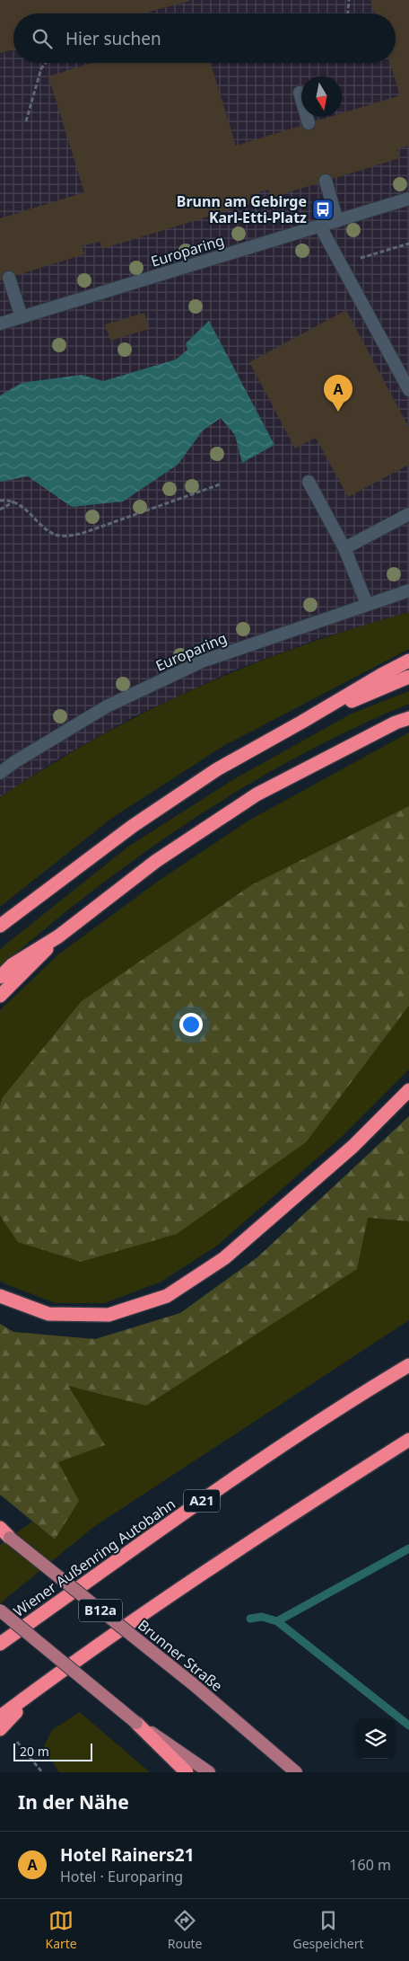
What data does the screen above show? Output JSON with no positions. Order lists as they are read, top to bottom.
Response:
{
  "streets": {
    "highway": ["A21", "Wiener Außenring Autobahn"],
    "main road": ["B12a", "Brunner Straße"],
    "street": ["Europaring"]
  },
  "places": {
    "bus stop": ["Brunn am Gebirge Karl-Etti-Platz"]
  },
  "scale_bar": "20 m",
  "north": "bottom",
  "page": {
    "search": "Hier suchen",
    "pins": "A",
    "scale": "20 m",
    "heading": "In der Nähe",
    "list": [
      {
        "mark": "A",
        "name": "Hotel Rainers21",
        "note": "Hotel · Europaring",
        "value": "160 m"
      }
    ],
    "nav": ["Karte", "Route", "Gespeichert"]
  }
}
